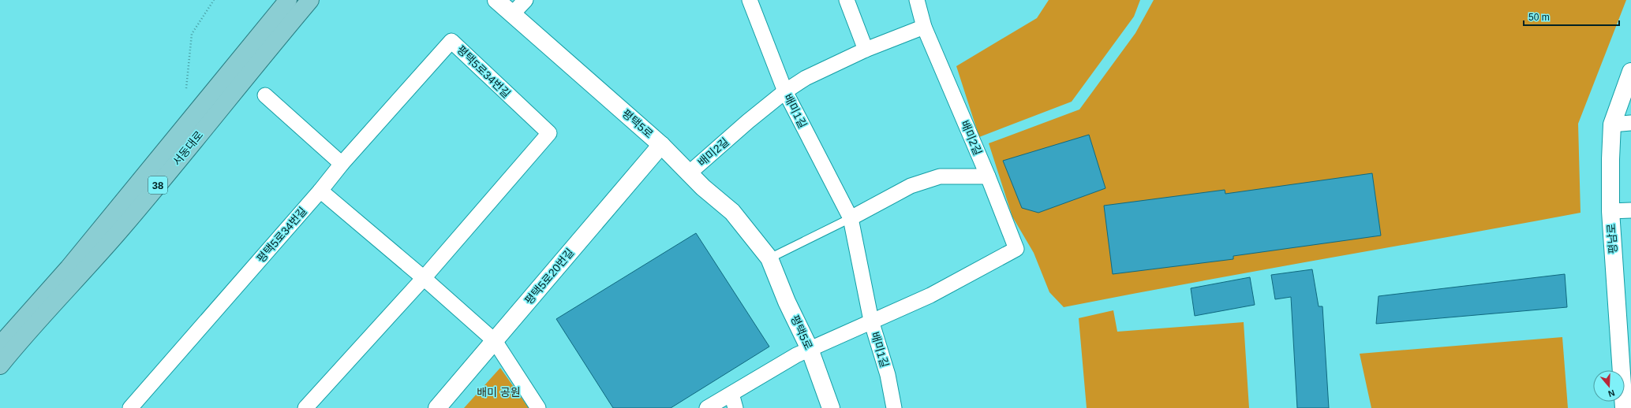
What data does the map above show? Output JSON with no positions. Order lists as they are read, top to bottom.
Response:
{
  "streets": {
    "main road": ["서동대로", "38"],
    "street": [
      "평택5로34번길",
      "배미1길",
      "평택5로",
      "배미2길",
      "평남로",
      "평택5로20번길"
    ]
  },
  "crossings": [
    ["배미1길", "배미2길"],
    ["평택5로", "배미2길"],
    ["평택5로", "평택5로20번길"]
  ],
  "parks": ["배미 공원"],
  "scale_bar": "50 m",
  "north": "bottom"
}
